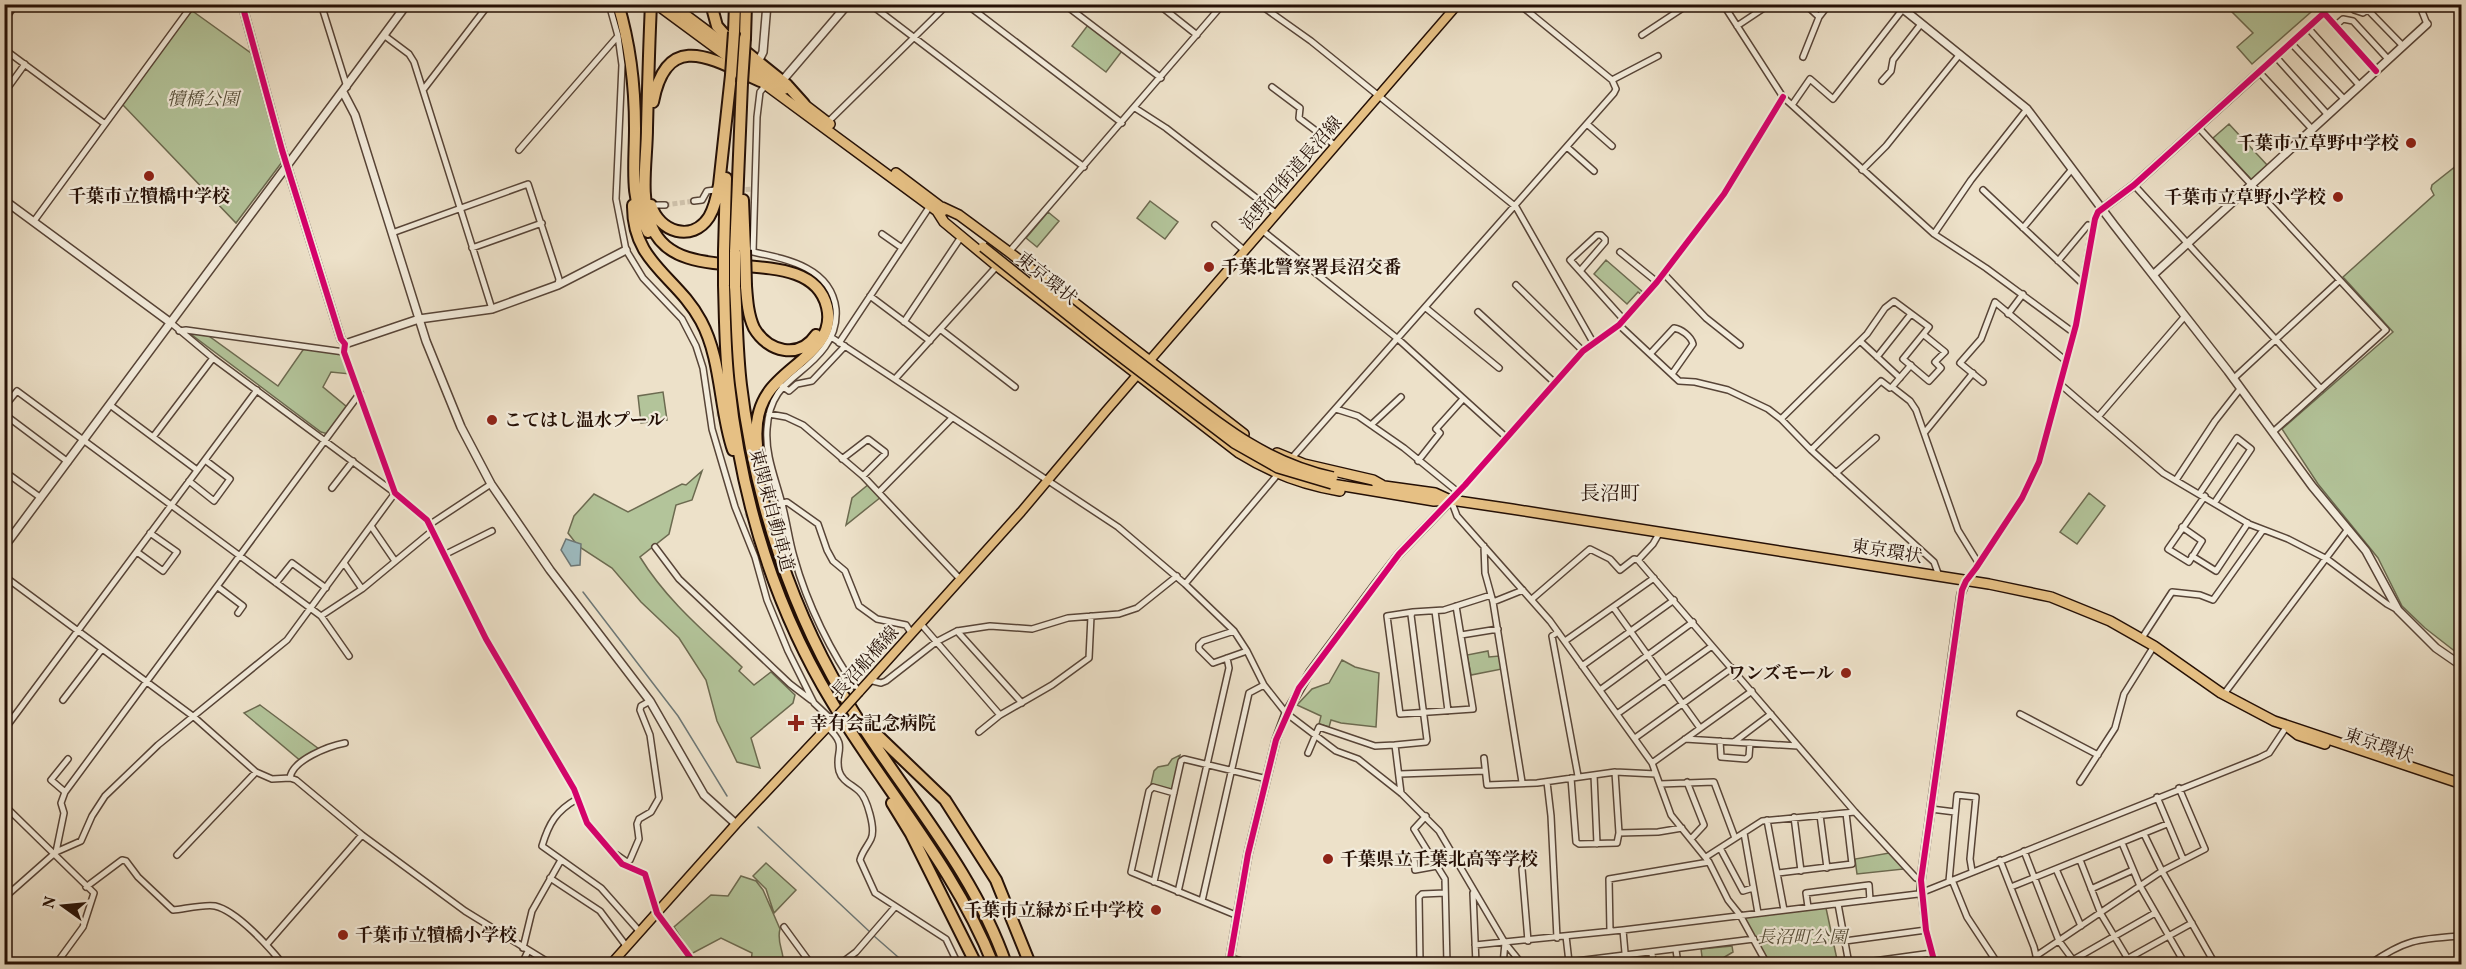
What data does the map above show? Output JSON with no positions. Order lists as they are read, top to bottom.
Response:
{
  "streets": {
    "highway": ["東京環状", "東関東自動車道"],
    "main road": ["浜野四街道長沼線", "長沼船橋線"]
  },
  "crossings": [
    ["浜野四街道長沼線", "長沼船橋線"]
  ],
  "districts": ["長沼町"],
  "parks": ["犢橋公園", "長沼町公園"],
  "places": {
    "other": [
      "千葉市立草野中学校",
      "千葉市立犢橋中学校",
      "千葉市立草野小学校",
      "千葉北警察署長沼交番",
      "こてはし温水プール",
      "ワンズモール",
      "千葉県立千葉北高等学校",
      "千葉市立緑が丘中学校",
      "千葉市立犢橋小学校"
    ],
    "health": ["幸有会記念病院"]
  },
  "north": "left"
}
